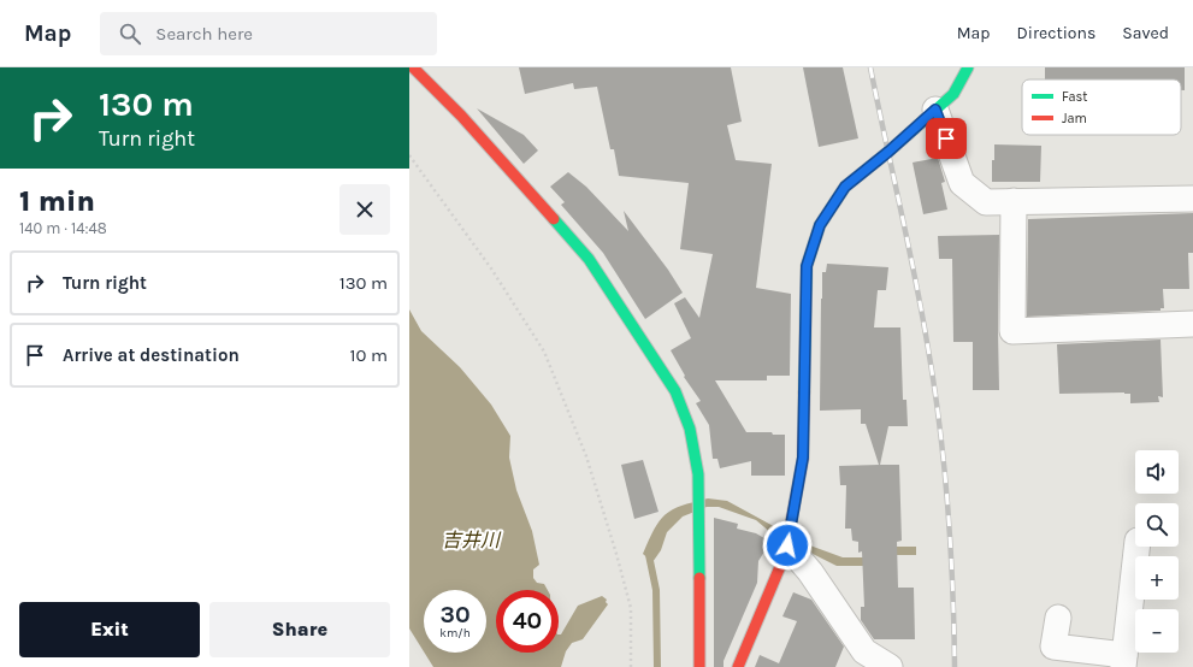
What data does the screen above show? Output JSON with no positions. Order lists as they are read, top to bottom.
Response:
{
  "water": ["吉井川"],
  "legend": ["Fast", "Jam"],
  "page": {
    "header": "Map",
    "search": "Search here",
    "nav": ["Map", "Directions", "Saved"],
    "turn": ["130 m", "Turn right"],
    "heading": ["1 min", "140 m · 14:48"],
    "list": [
      {
        "name": "Turn right",
        "value": "130 m"
      },
      {
        "name": "Arrive at destination",
        "value": "10 m"
      }
    ],
    "map_buttons": ["+", "−"],
    "speed": "30 km/h",
    "limit": "40",
    "buttons": ["Exit", "Share"]
  }
}
